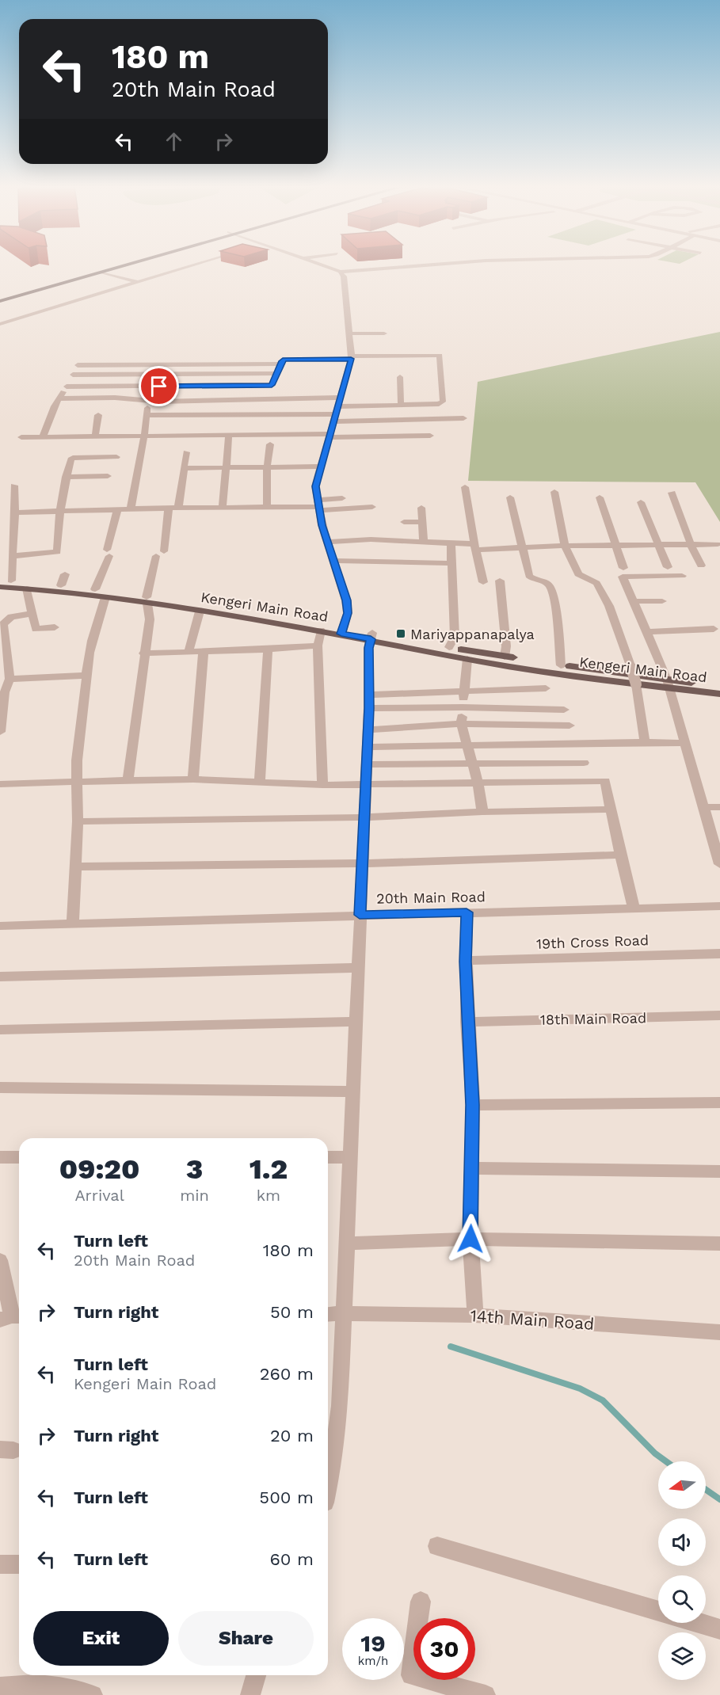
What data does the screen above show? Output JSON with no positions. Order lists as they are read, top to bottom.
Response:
{
  "streets": {
    "main road": ["Kengeri Main Road"],
    "street": [
      "20th Main Road",
      "19th Cross Road",
      "18th Main Road",
      "14th Main Road"
    ]
  },
  "places": {
    "transit": ["Mariyappanapalya"]
  },
  "north": "left",
  "page": {
    "turn": ["180 m", "20th Main Road"],
    "eta": [
      "09:20",
      "Arrival",
      "3",
      "min",
      "1.2",
      "km"
    ],
    "list": [
      {
        "name": "Turn left",
        "note": "20th Main Road",
        "value": "180 m"
      },
      {
        "name": "Turn right",
        "value": "50 m"
      },
      {
        "name": "Turn left",
        "note": "Kengeri Main Road",
        "value": "260 m"
      },
      {
        "name": "Turn right",
        "value": "20 m"
      },
      {
        "name": "Turn left",
        "value": "500 m"
      },
      {
        "name": "Turn left",
        "value": "60 m"
      }
    ],
    "buttons": ["Exit", "Share"],
    "speed": "19 km/h",
    "limit": "30"
  }
}
